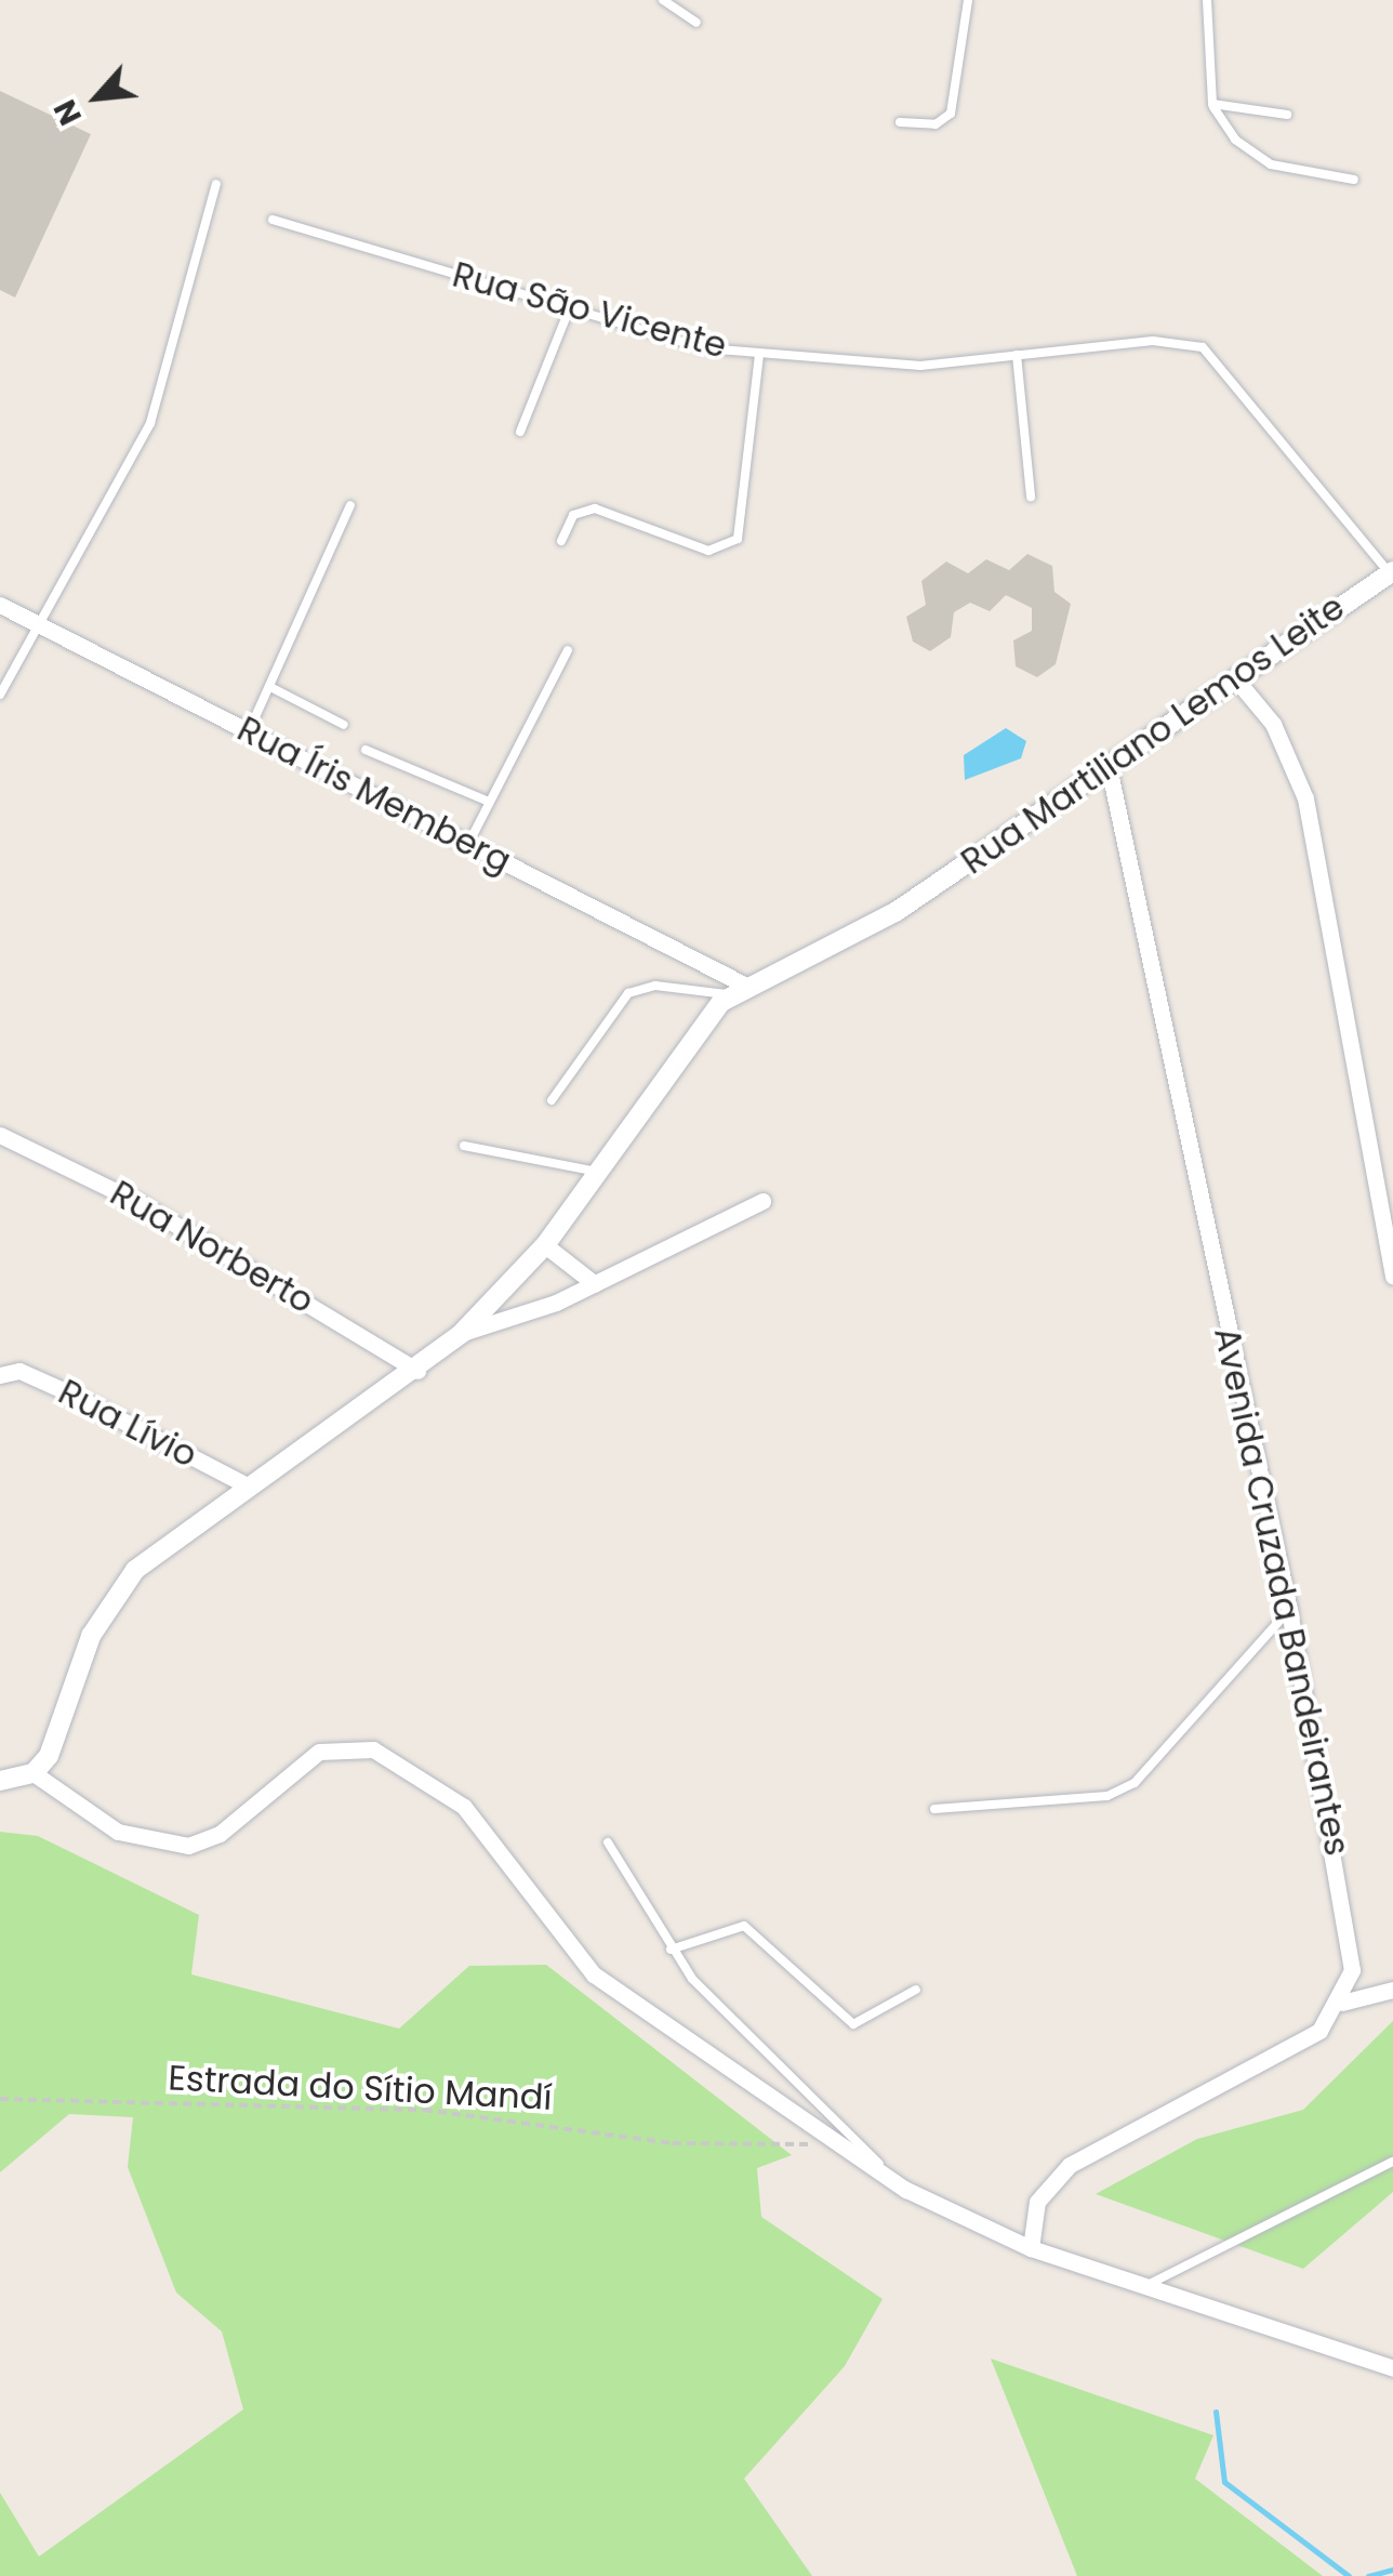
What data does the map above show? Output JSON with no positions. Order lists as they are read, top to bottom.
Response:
{
  "streets": {
    "street": [
      "Rua Martiliano Lemos Leite",
      "Rua Íris Memberg",
      "Rua Norberto",
      "Rua Lívio",
      "Avenida Cruzada Bandeirantes"
    ],
    "lane": ["Rua São Vicente"],
    "path": ["Estrada do Sítio Mandí"]
  },
  "crossings": [
    ["Rua São Vicente", "Rua Martiliano Lemos Leite"],
    ["Rua Martiliano Lemos Leite", "Rua Íris Memberg"],
    ["Rua Martiliano Lemos Leite", "Rua Norberto"],
    ["Rua Martiliano Lemos Leite", "Rua Lívio"],
    ["Rua Martiliano Lemos Leite", "Avenida Cruzada Bandeirantes"]
  ],
  "north": "bottom left"
}
